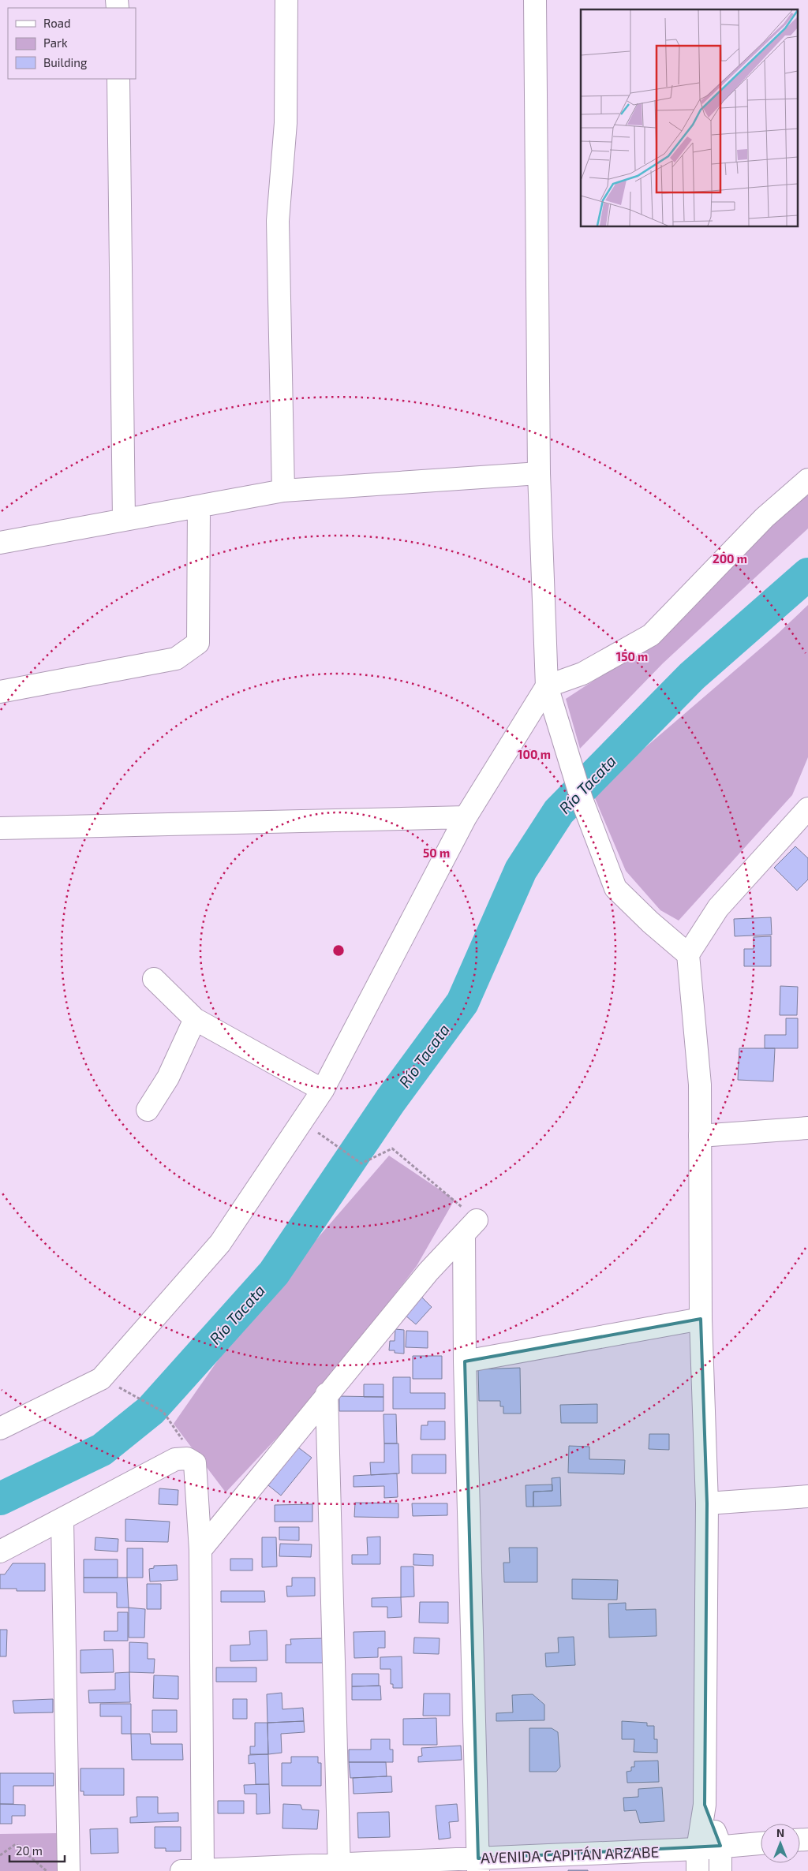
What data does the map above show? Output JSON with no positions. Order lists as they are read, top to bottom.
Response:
{
  "streets": {
    "street": ["AVENIDA CAPITÁN ARZABE"]
  },
  "water": ["Río Tacata"],
  "legend": ["Road", "Park", "Building"],
  "scale_bar": "20 m",
  "north": "top",
  "rings": [
    "200 m",
    "150 m",
    "100 m",
    "50 m"
  ]
}
